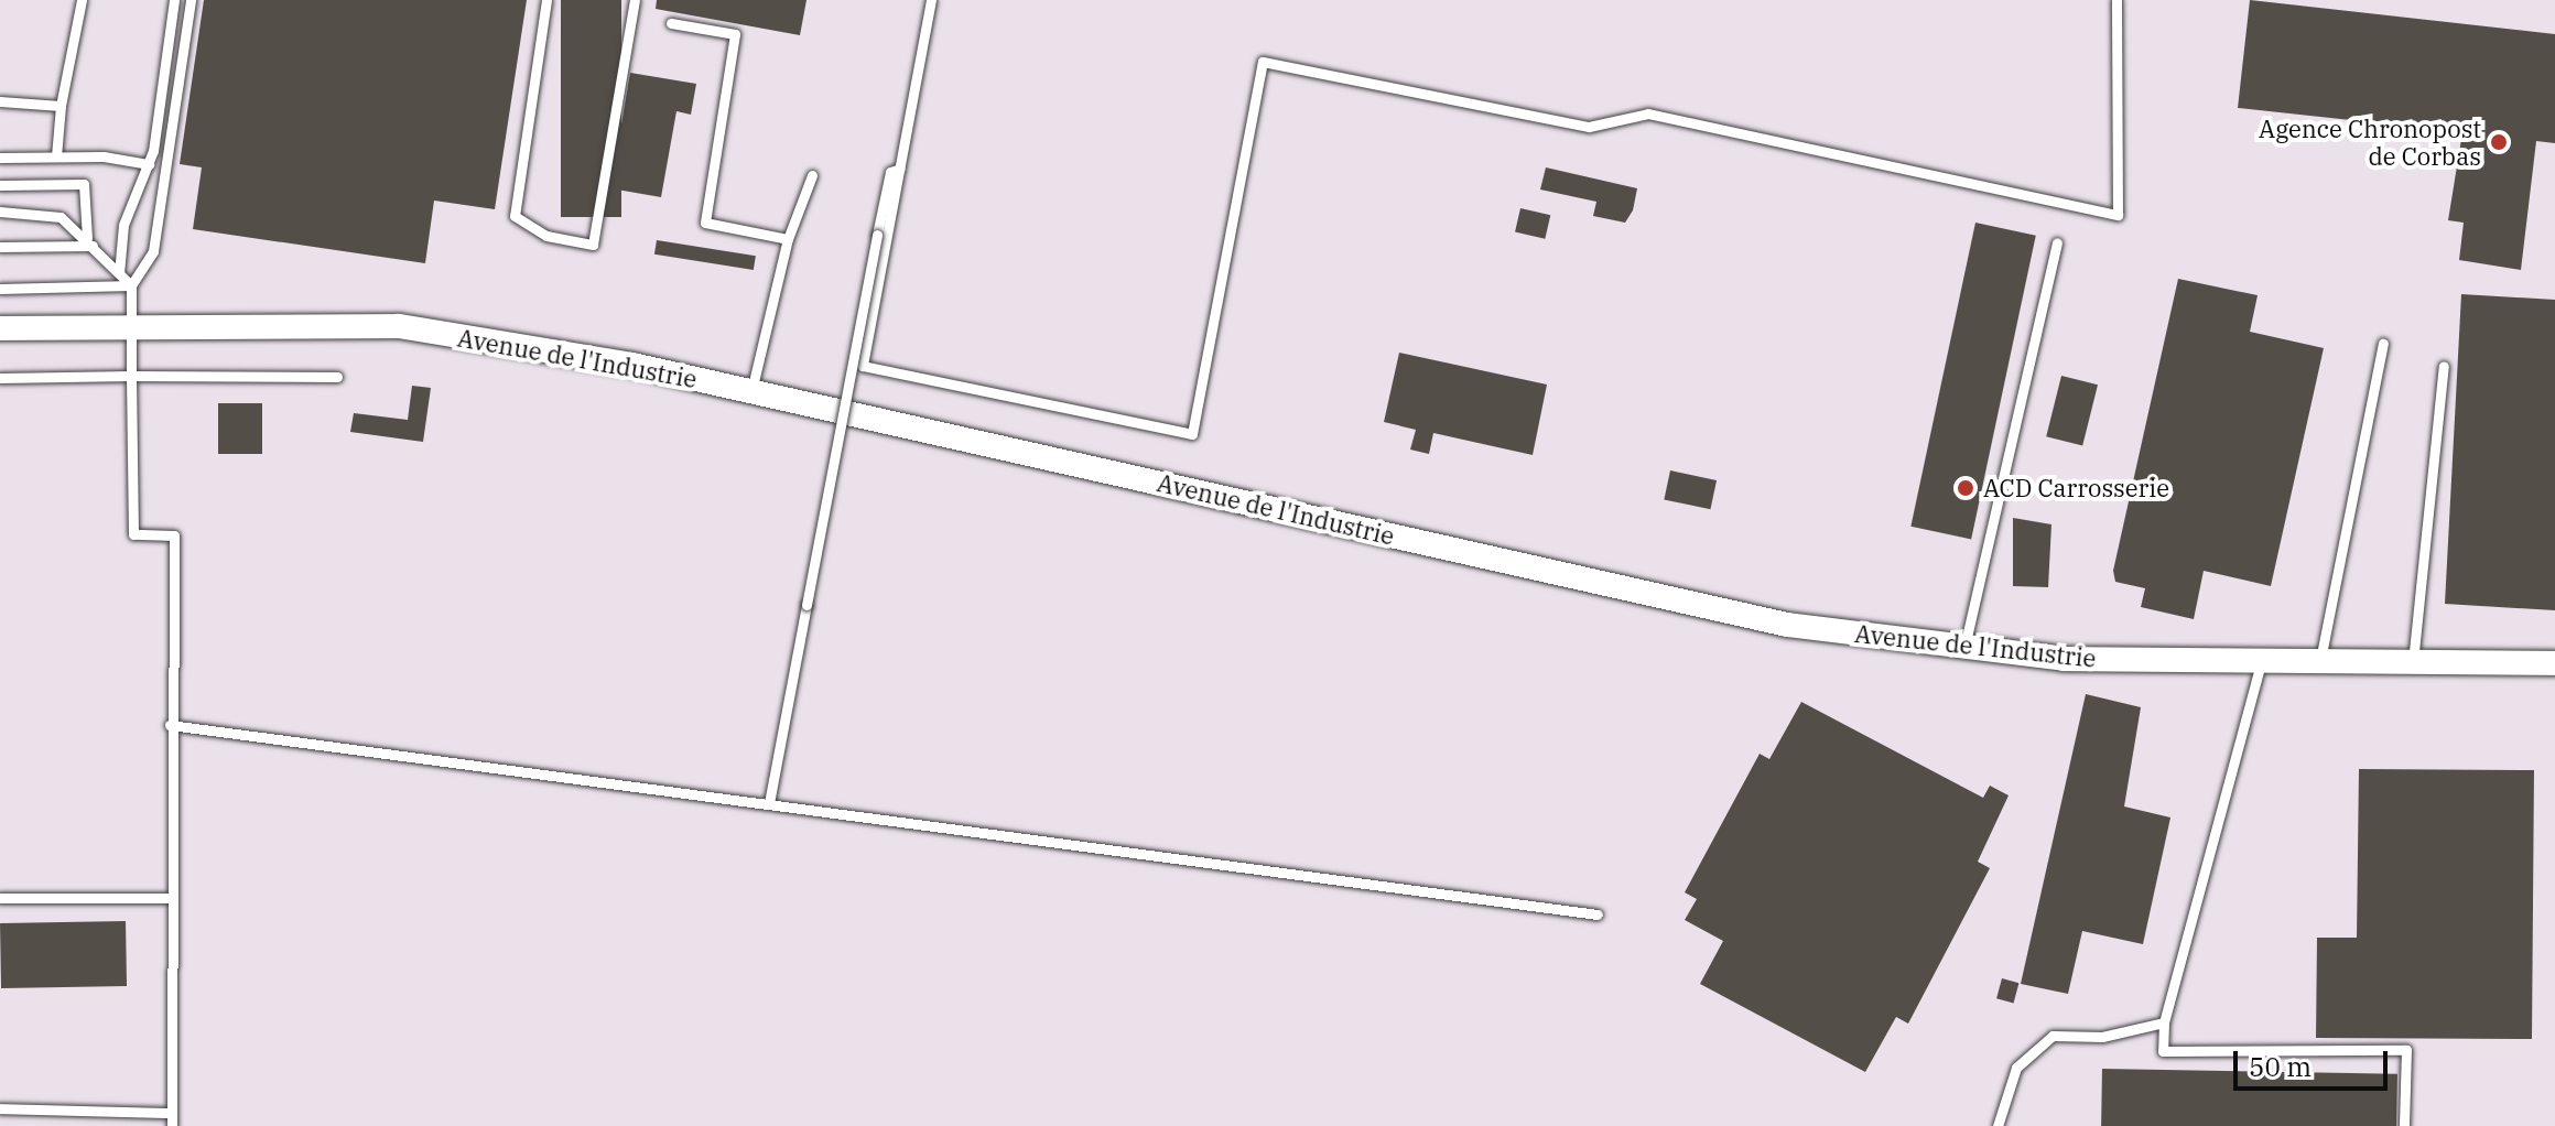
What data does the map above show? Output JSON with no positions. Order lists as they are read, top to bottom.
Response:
{
  "streets": {
    "street": ["Avenue de l'Industrie"]
  },
  "places": ["Agence Chronopost de Corbas", "ACD Carrosserie"],
  "scale_bar": "50 m"
}
